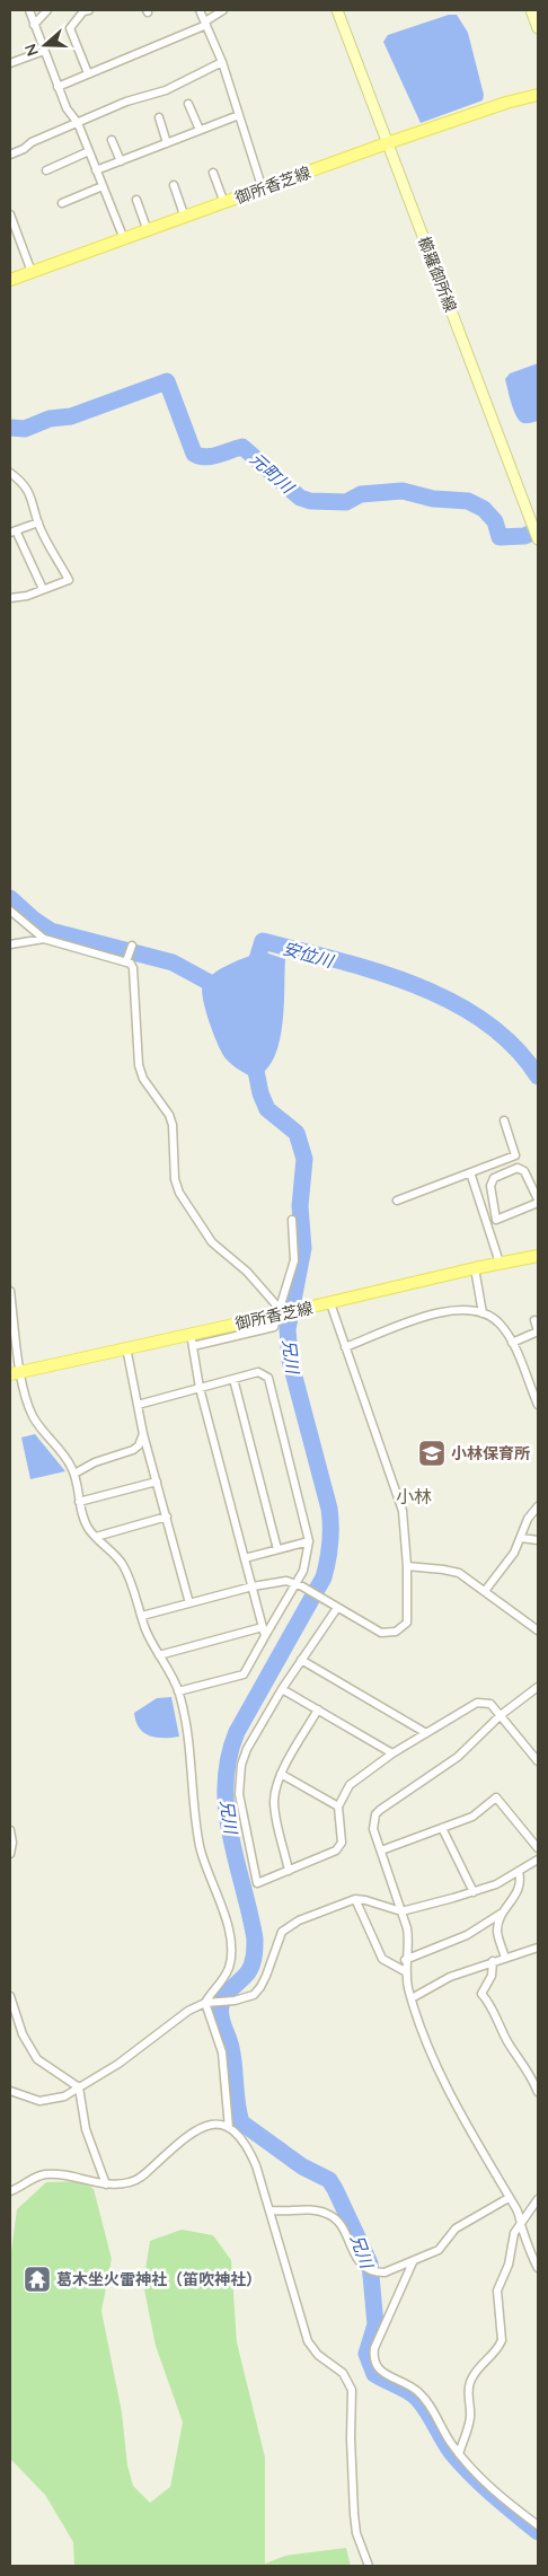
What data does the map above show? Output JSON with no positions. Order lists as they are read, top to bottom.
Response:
{
  "streets": {
    "main road": ["御所香芝線", "櫛羅御所線"]
  },
  "crossings": [
    ["御所香芝線", "櫛羅御所線"]
  ],
  "districts": ["小林"],
  "water": ["元町川", "安位川", "兄川"],
  "places": {
    "school or university": ["小林保育所"],
    "temple": ["葛木坐火雷神社（笛吹神社）"]
  },
  "north": "left"
}
